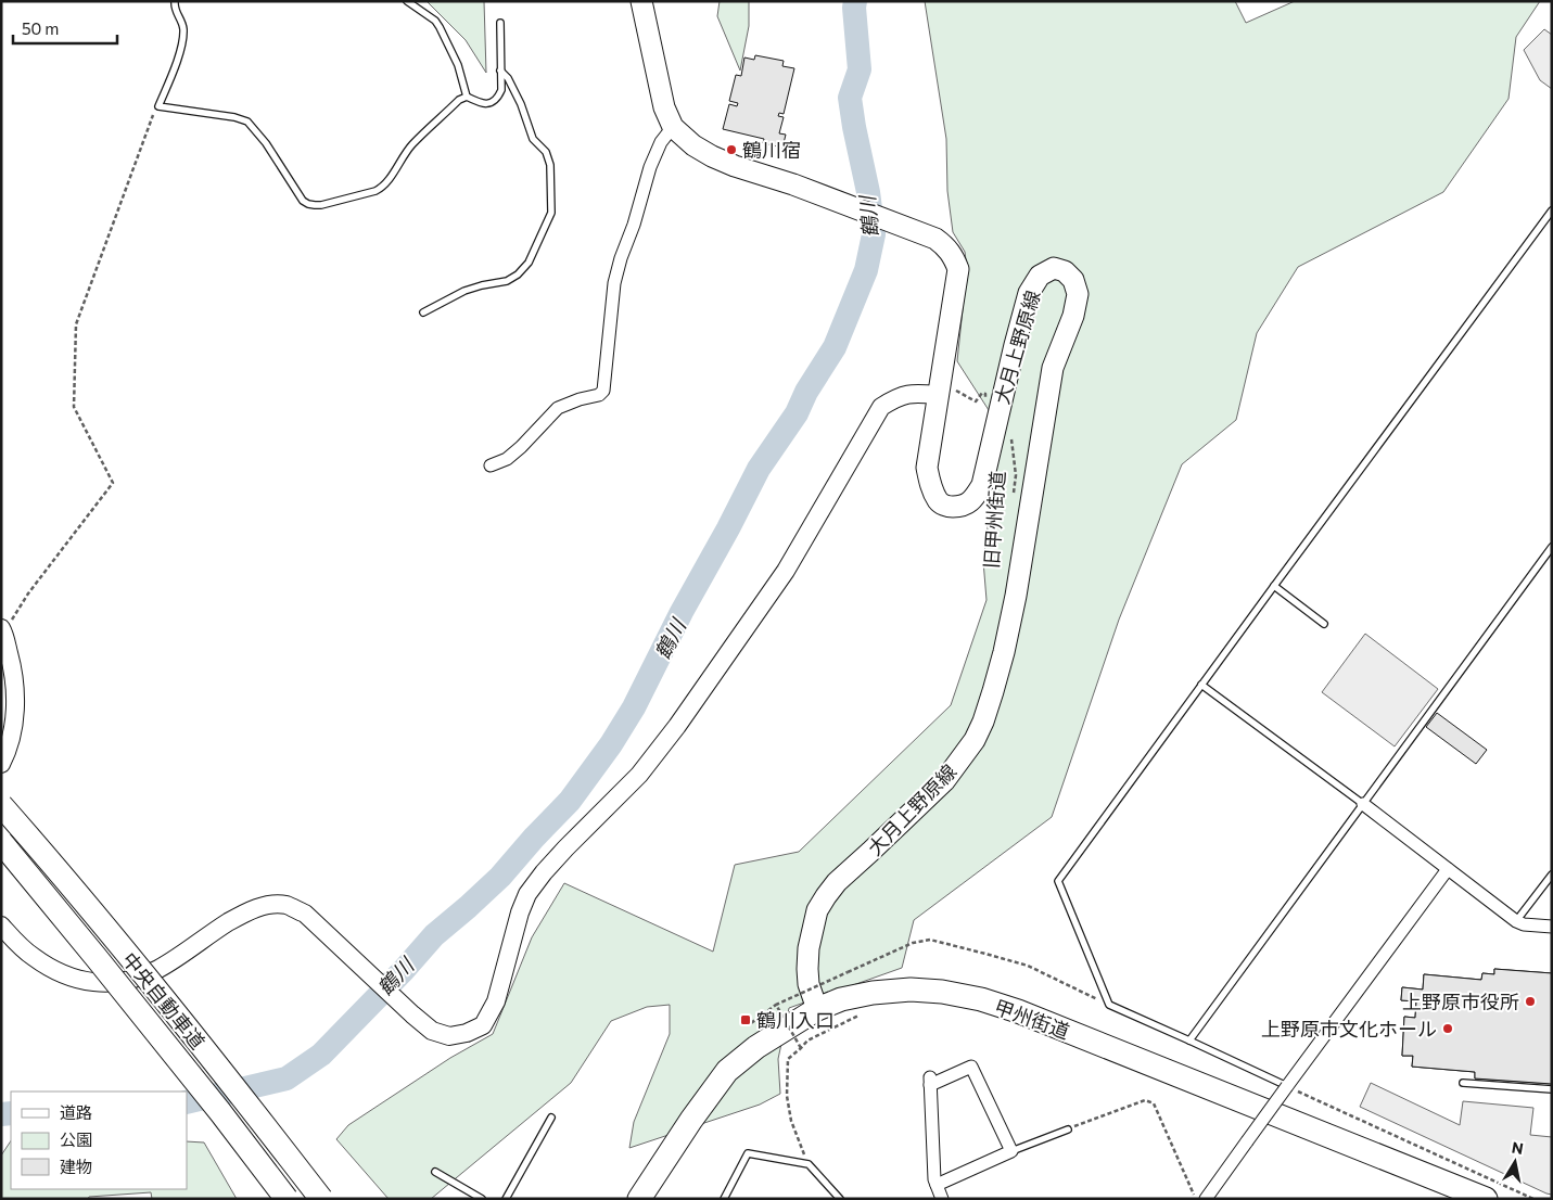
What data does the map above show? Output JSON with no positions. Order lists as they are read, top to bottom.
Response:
{
  "streets": {
    "highway": ["中央自動車道", "甲州街道"],
    "main road": ["大月上野原線"],
    "path": ["旧甲州街道"]
  },
  "crossings": [
    ["大月上野原線", "甲州街道"]
  ],
  "water": ["鶴川"],
  "places": {
    "other": ["鶴川宿", "上野原市役所", "上野原市文化ホール"],
    "transit": ["鶴川入口"]
  },
  "legend": ["道路", "公園", "建物"],
  "scale_bar": "50 m",
  "north": "top"
}
